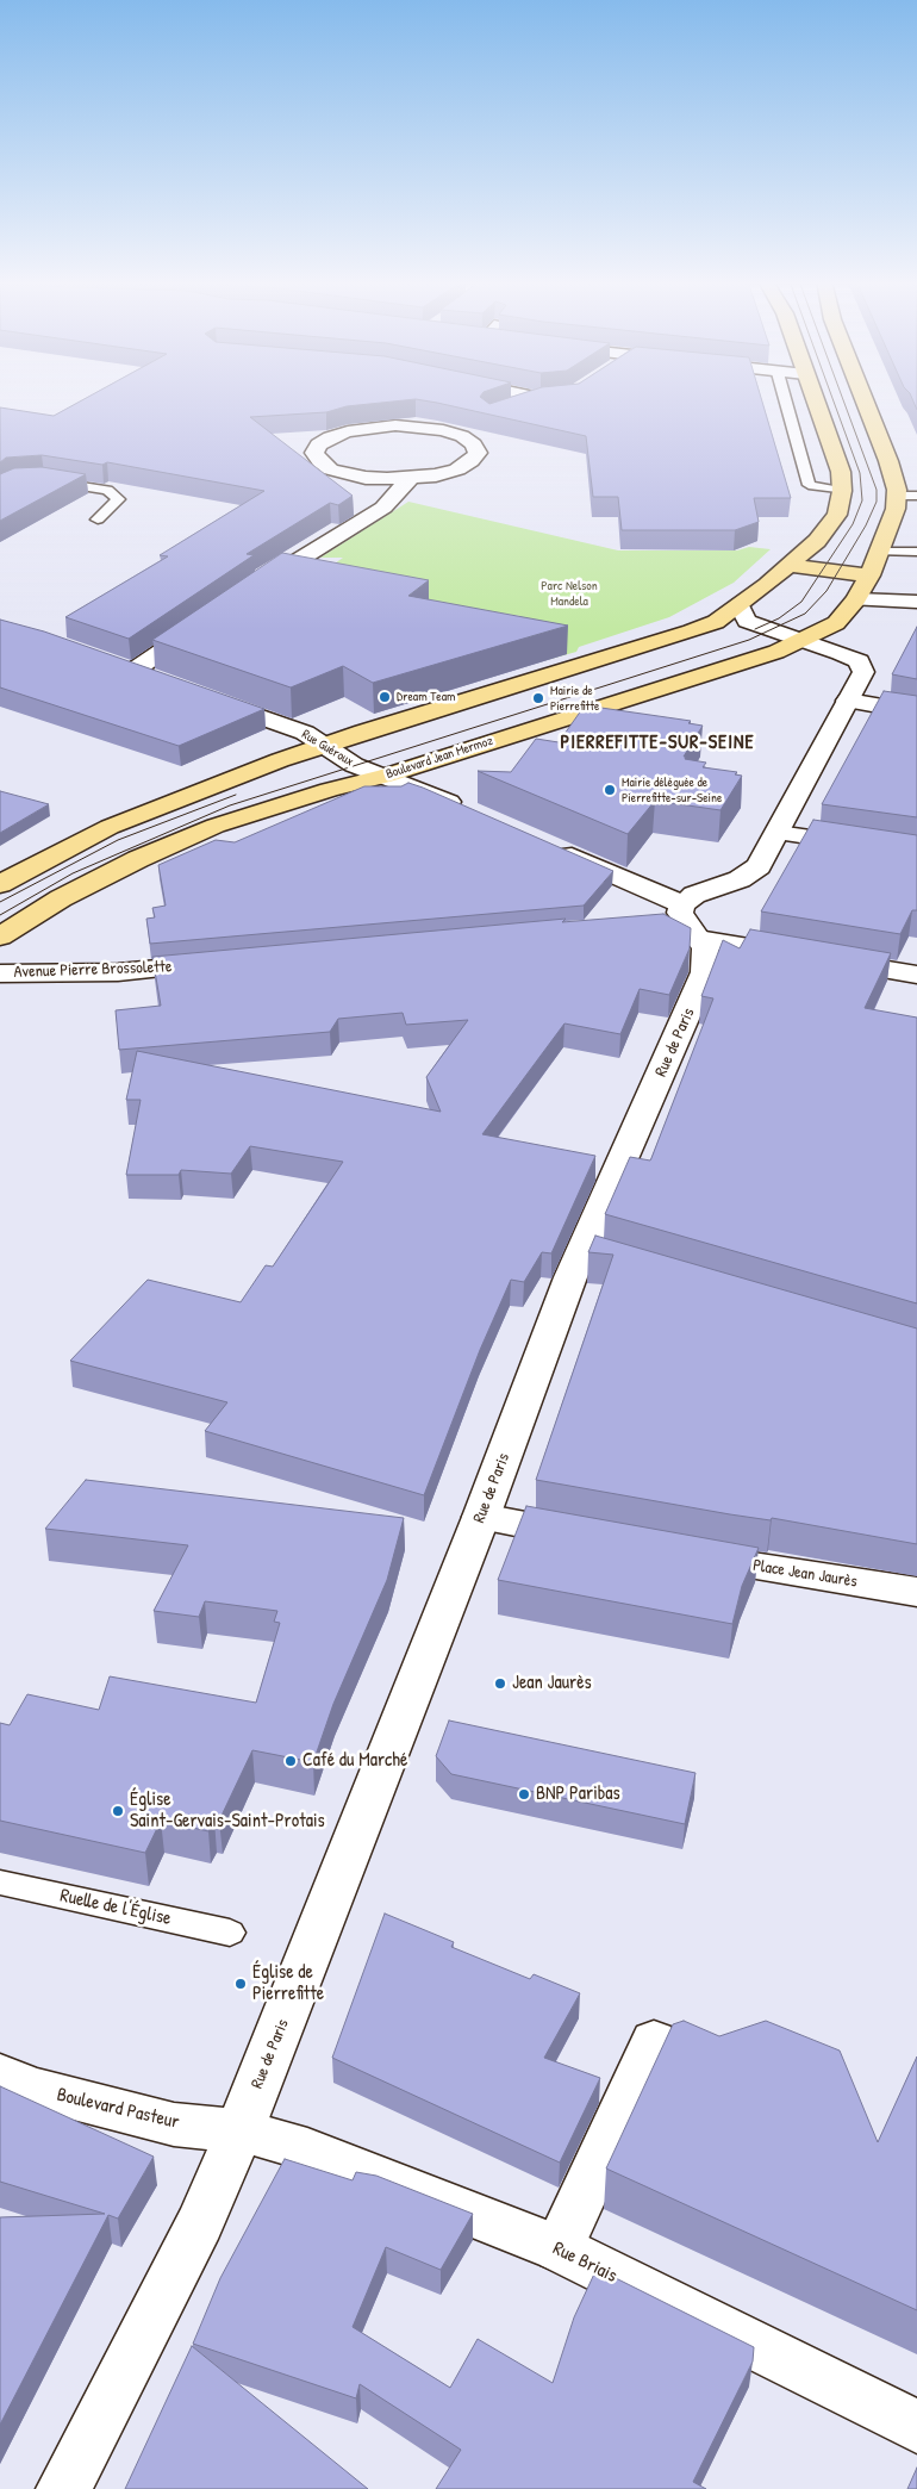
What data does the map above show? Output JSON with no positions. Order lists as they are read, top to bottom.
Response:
{
  "streets": {
    "main road": ["Boulevard Jean Mermoz"],
    "street": [
      "Rue Guéroux",
      "Avenue Pierre Brossolette",
      "Rue de Paris",
      "Place Jean Jaurès",
      "Boulevard Pasteur",
      "Rue Briais"
    ],
    "lane": ["Ruelle de l'Église"]
  },
  "crossings": [
    ["Rue Guéroux", "Boulevard Jean Mermoz"],
    ["Rue de Paris", "Boulevard Pasteur"],
    ["Rue de Paris", "Rue Briais"],
    ["Boulevard Pasteur", "Rue Briais"]
  ],
  "districts": ["PIERREFITTE-SUR-SEINE"],
  "parks": ["Parc Nelson Mandela"],
  "places": [
    "Dream Team",
    "Mairie de Pierrefitte",
    "Mairie déléguée de Pierrefitte-sur-Seine",
    "Jean Jaurès",
    "Café du Marché",
    "BNP Paribas",
    "Église Saint-Gervais-Saint-Protais",
    "Église de Pierrefitte"
  ]
}
